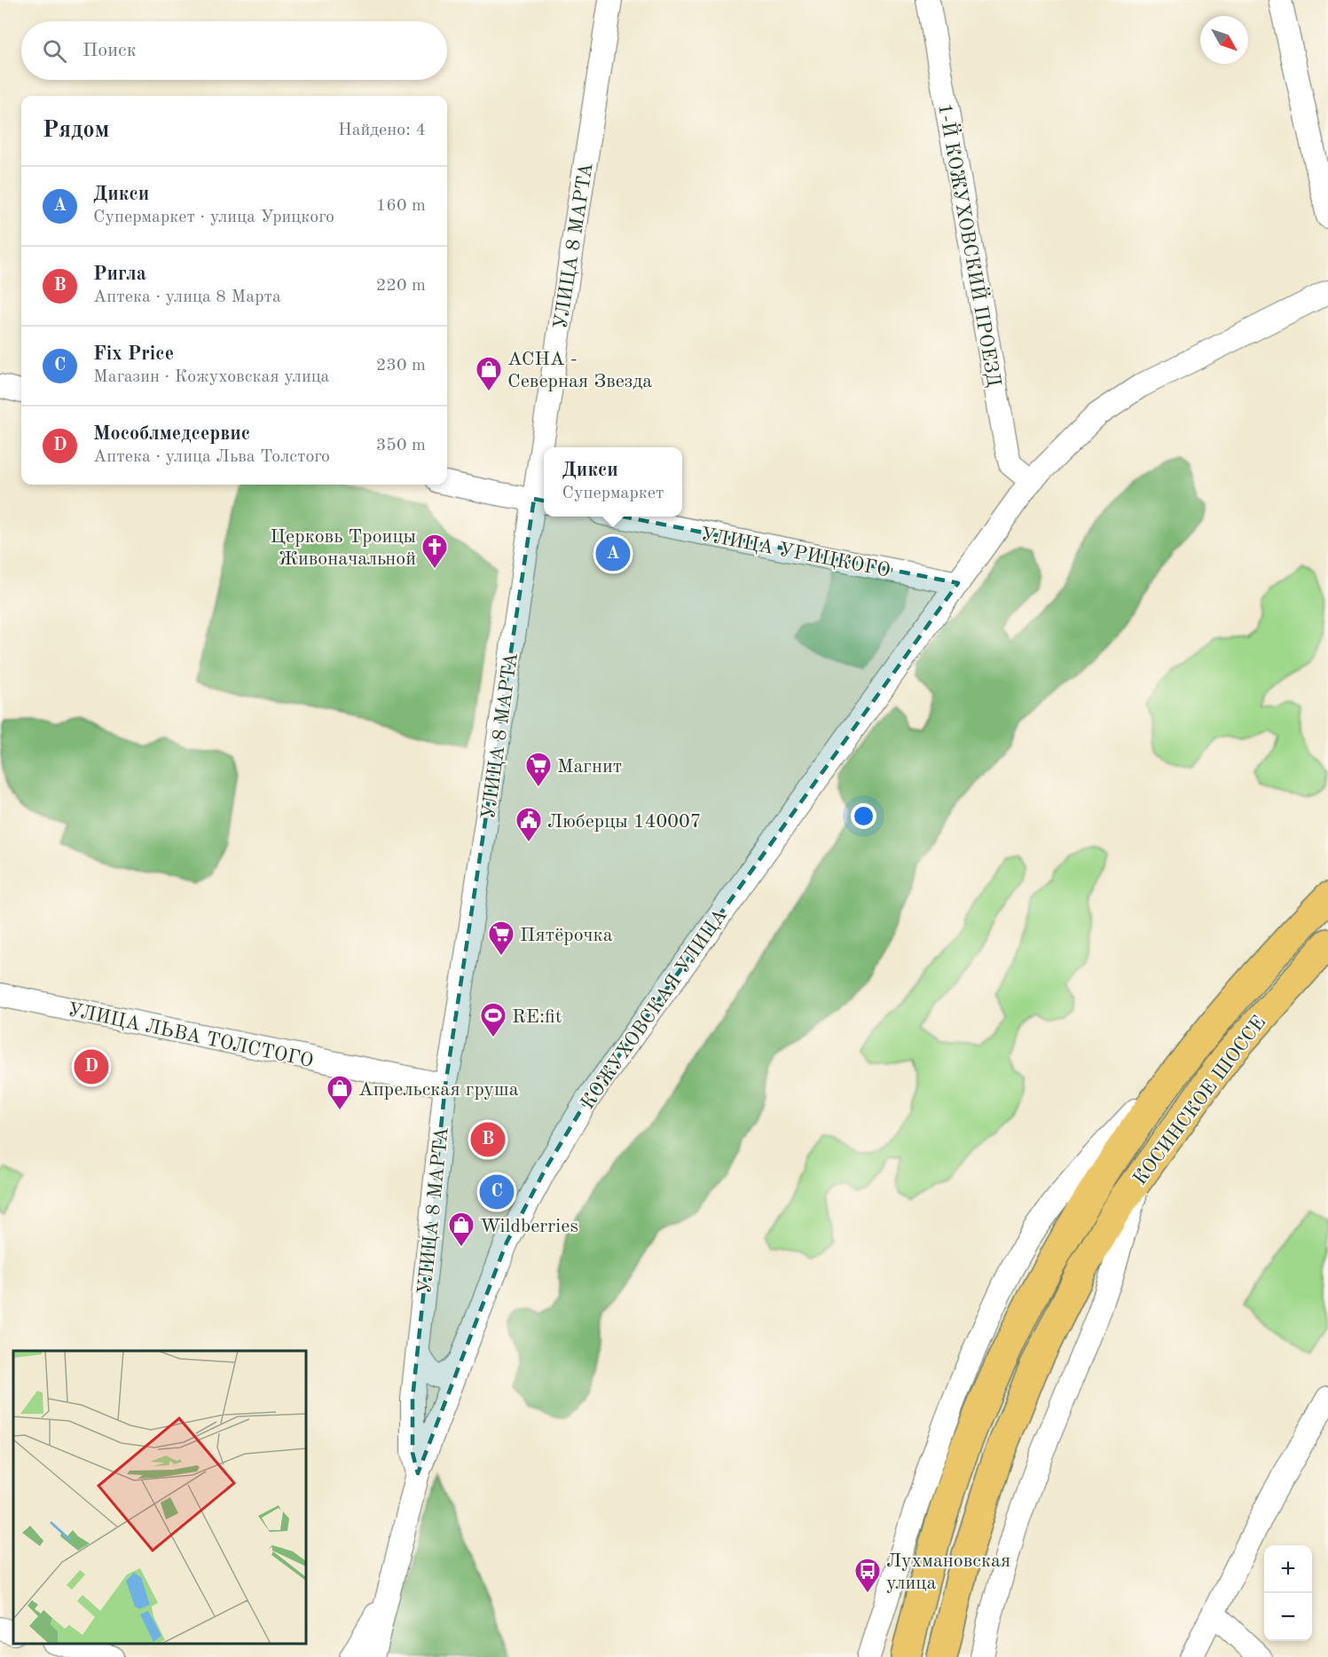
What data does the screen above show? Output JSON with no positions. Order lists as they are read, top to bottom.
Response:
{
  "streets": {
    "highway": ["КОСИНСКОЕ ШОССЕ"],
    "street": [
      "1-Й КОЖУХОВСКИЙ ПРОЕЗД",
      "УЛИЦА 8 МАРТА",
      "УЛИЦА УРИЦКОГО",
      "КОЖУХОВСКАЯ УЛИЦА",
      "УЛИЦА ЛЬВА ТОЛСТОГО"
    ]
  },
  "crossings": [
    ["1-Й КОЖУХОВСКИЙ ПРОЕЗД", "КОЖУХОВСКАЯ УЛИЦА"],
    ["УЛИЦА 8 МАРТА", "КОЖУХОВСКАЯ УЛИЦА"],
    ["УЛИЦА 8 МАРТА", "УЛИЦА ЛЬВА ТОЛСТОГО"],
    ["УЛИЦА УРИЦКОГО", "КОЖУХОВСКАЯ УЛИЦА"]
  ],
  "places": {
    "shop": ["АСНА - Северная Звезда", "Апрельская груша", "Wildberries"],
    "church": ["Церковь Троицы Живоначальной"],
    "supermarket": ["Магнит", "Пятёрочка"],
    "public building": ["Люберцы 140007"],
    "sports": ["RE:fit"],
    "bus stop": ["Лухмановская улица"]
  },
  "north": "bottom right",
  "page": {
    "search": "Поиск",
    "heading": ["Рядом", "Найдено: 4"],
    "list": [
      {
        "mark": "A",
        "name": "Дикси",
        "note": "Супермаркет · улица Урицкого",
        "value": "160 m"
      },
      {
        "mark": "B",
        "name": "Ригла",
        "note": "Аптека · улица 8 Марта",
        "value": "220 m"
      },
      {
        "mark": "C",
        "name": "Fix Price",
        "note": "Магазин · Кожуховская улица",
        "value": "230 m"
      },
      {
        "mark": "D",
        "name": "Мособлмедсервис",
        "note": "Аптека · улица Льва Толстого",
        "value": "350 m"
      }
    ],
    "popup": ["Дикси", "Супермаркет"],
    "pins": [
      "A",
      "D",
      "B",
      "C"
    ],
    "map_buttons": ["+", "−"]
  }
}
